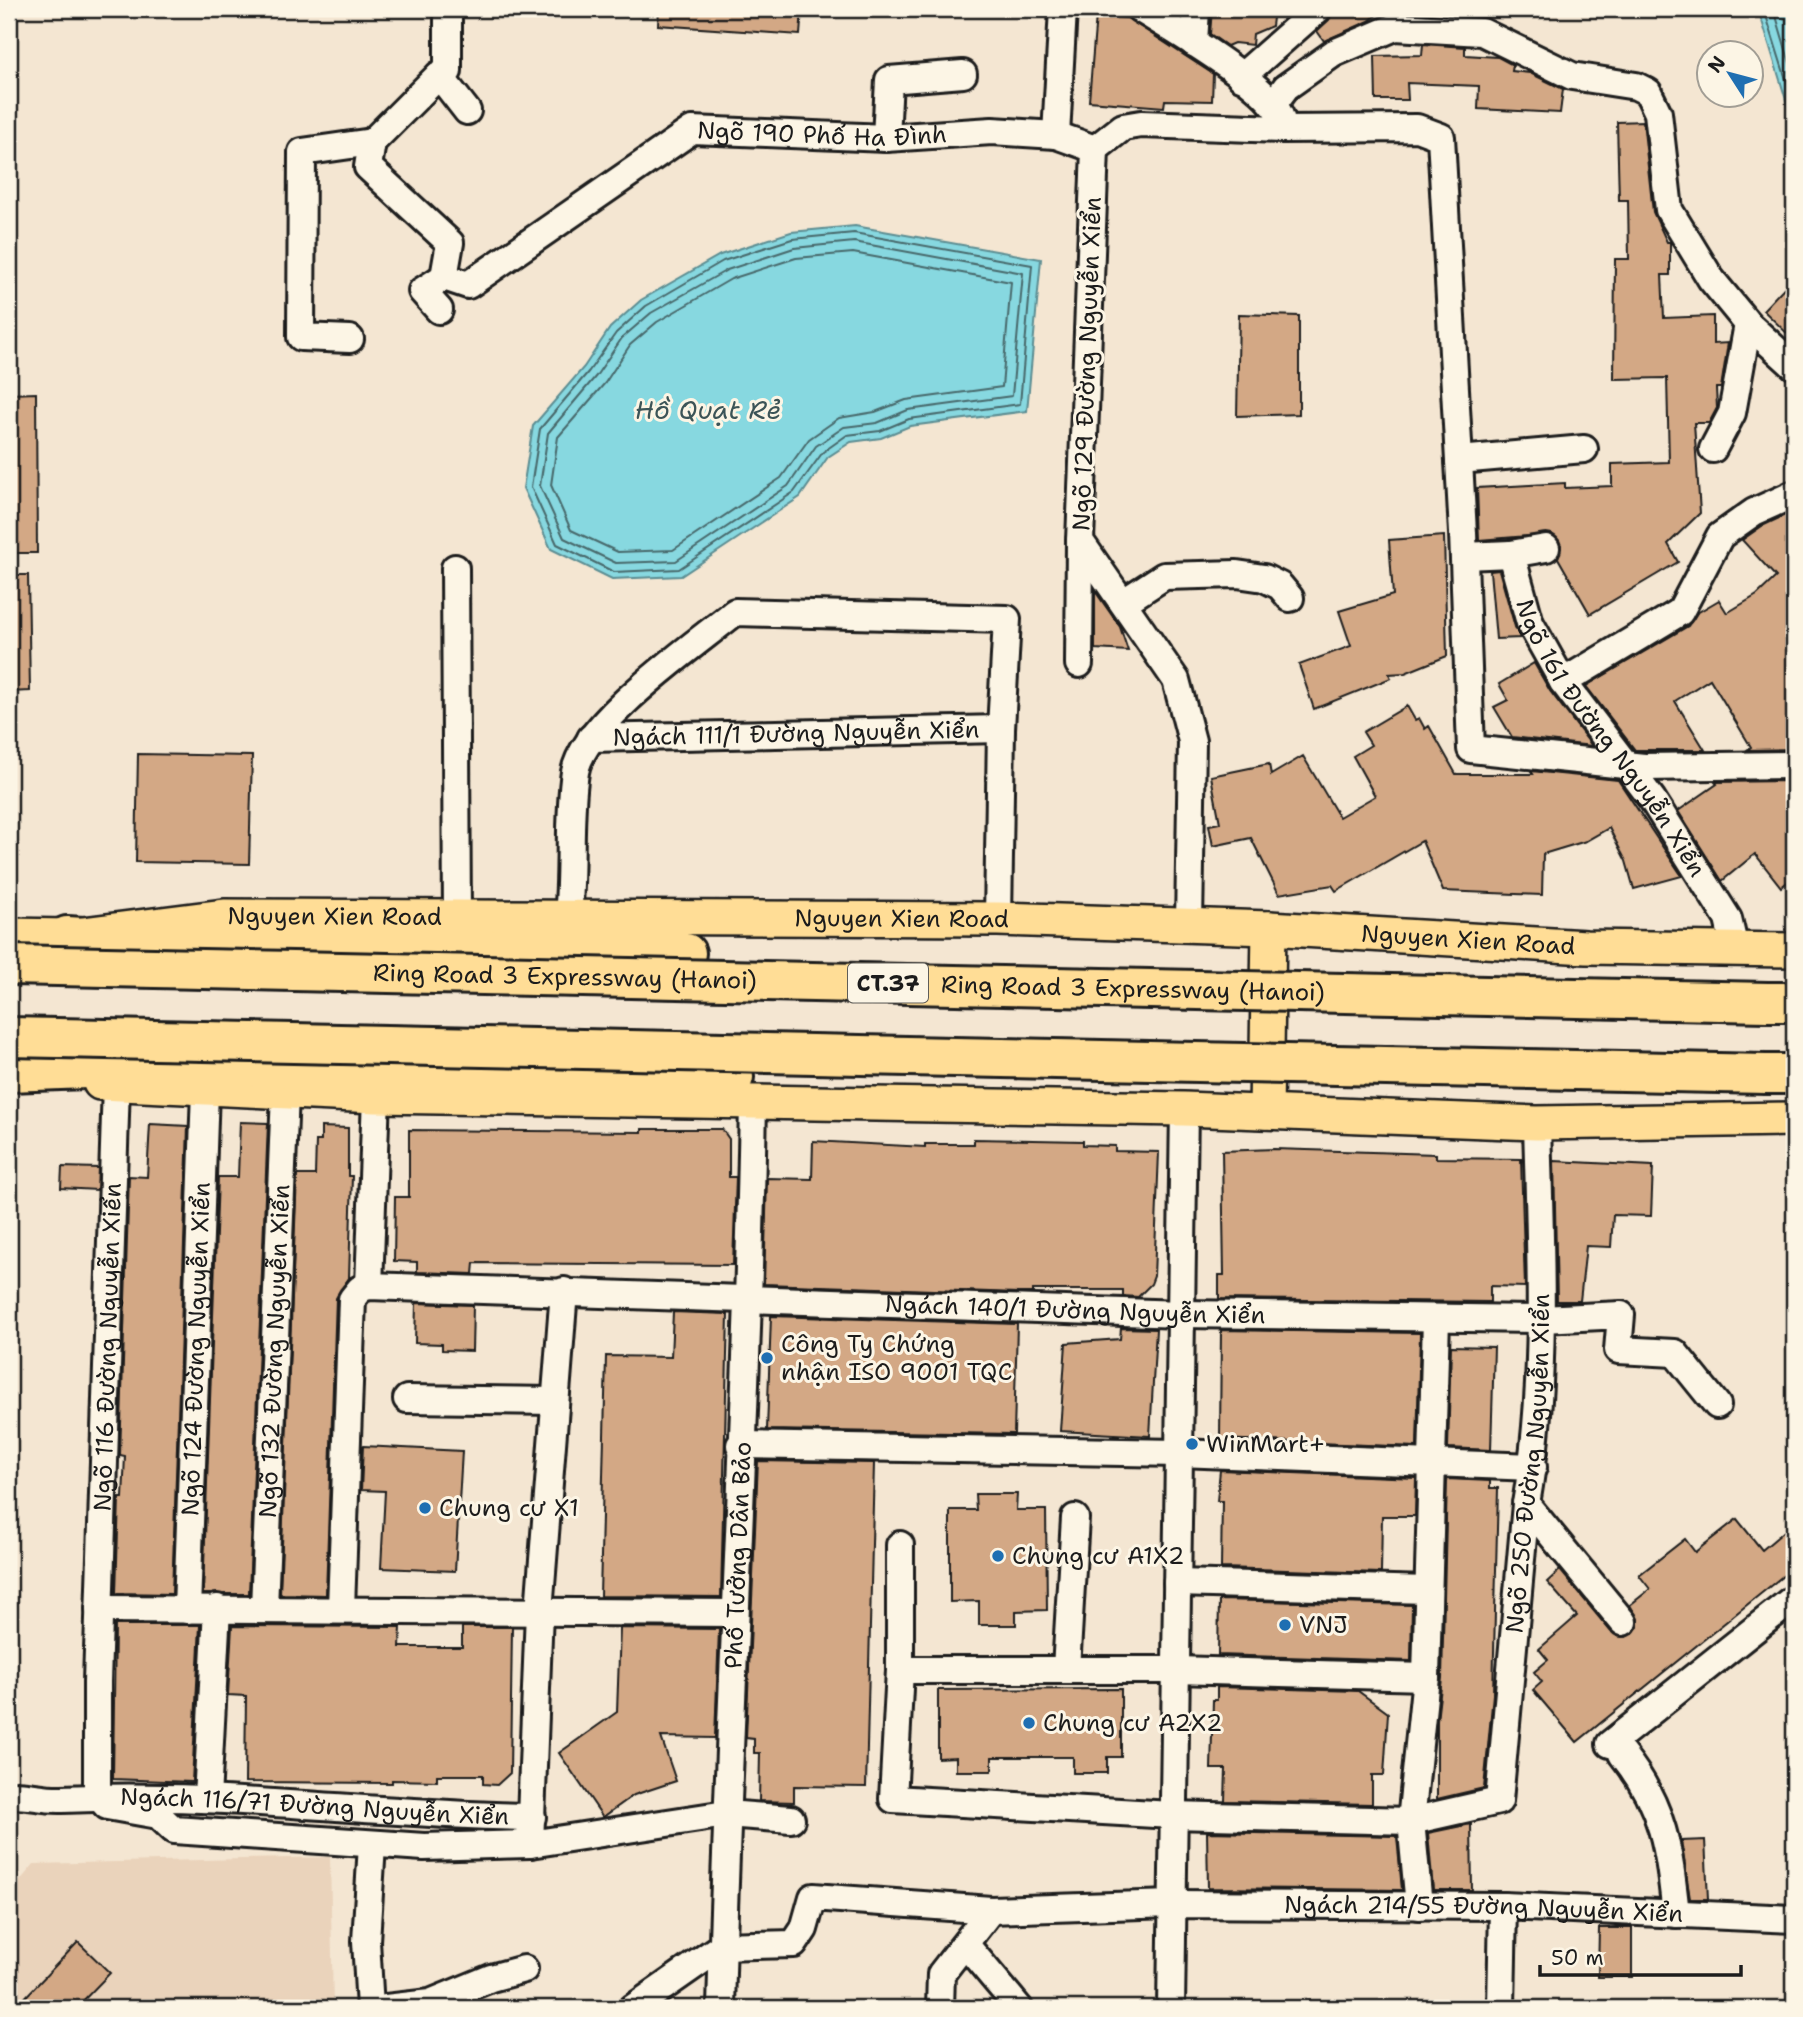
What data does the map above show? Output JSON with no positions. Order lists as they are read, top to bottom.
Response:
{
  "streets": {
    "highway": ["Ring Road 3 Expressway (Hanoi)", "CT.37"],
    "main road": ["Nguyen Xien Road"],
    "street": [
      "Ngõ 190 Phố Hạ Đình",
      "Ngõ 129 Đường Nguyễn Xiển",
      "Ngách 111/1 Đường Nguyễn Xiển",
      "Ngõ 161 Đường Nguyễn Xiển",
      "Ngách 140/1 Đường Nguyễn Xiển",
      "Ngõ 116 Đường Nguyễn Xiển",
      "Ngõ 124 Đường Nguyễn Xiển",
      "Ngõ 132 Đường Nguyễn Xiển",
      "Ngõ 250 Đường Nguyễn Xiển",
      "Phố Tưởng Dân Bảo",
      "Ngách 116/71 Đường Nguyễn Xiển",
      "Ngách 214/55 Đường Nguyễn Xiển"
    ]
  },
  "crossings": [
    ["Ngõ 129 Đường Nguyễn Xiển", "Nguyen Xien Road"],
    ["Ngõ 161 Đường Nguyễn Xiển", "Nguyen Xien Road"],
    ["Ngách 140/1 Đường Nguyễn Xiển", "Ngõ 250 Đường Nguyễn Xiển"],
    ["Ngách 140/1 Đường Nguyễn Xiển", "Phố Tưởng Dân Bảo"],
    ["Ngõ 116 Đường Nguyễn Xiển", "Ngách 116/71 Đường Nguyễn Xiển"],
    ["Phố Tưởng Dân Bảo", "Ngách 214/55 Đường Nguyễn Xiển"]
  ],
  "water": ["Hồ Quạt Rẻ"],
  "places": [
    "Công Ty Chứng nhận ISO 9001 TQC",
    "WinMart+",
    "Chung cư X1",
    "Chung cư A1X2",
    "VNJ",
    "Chung cư A2X2"
  ],
  "scale_bar": "50 m",
  "north": "top left"
}
